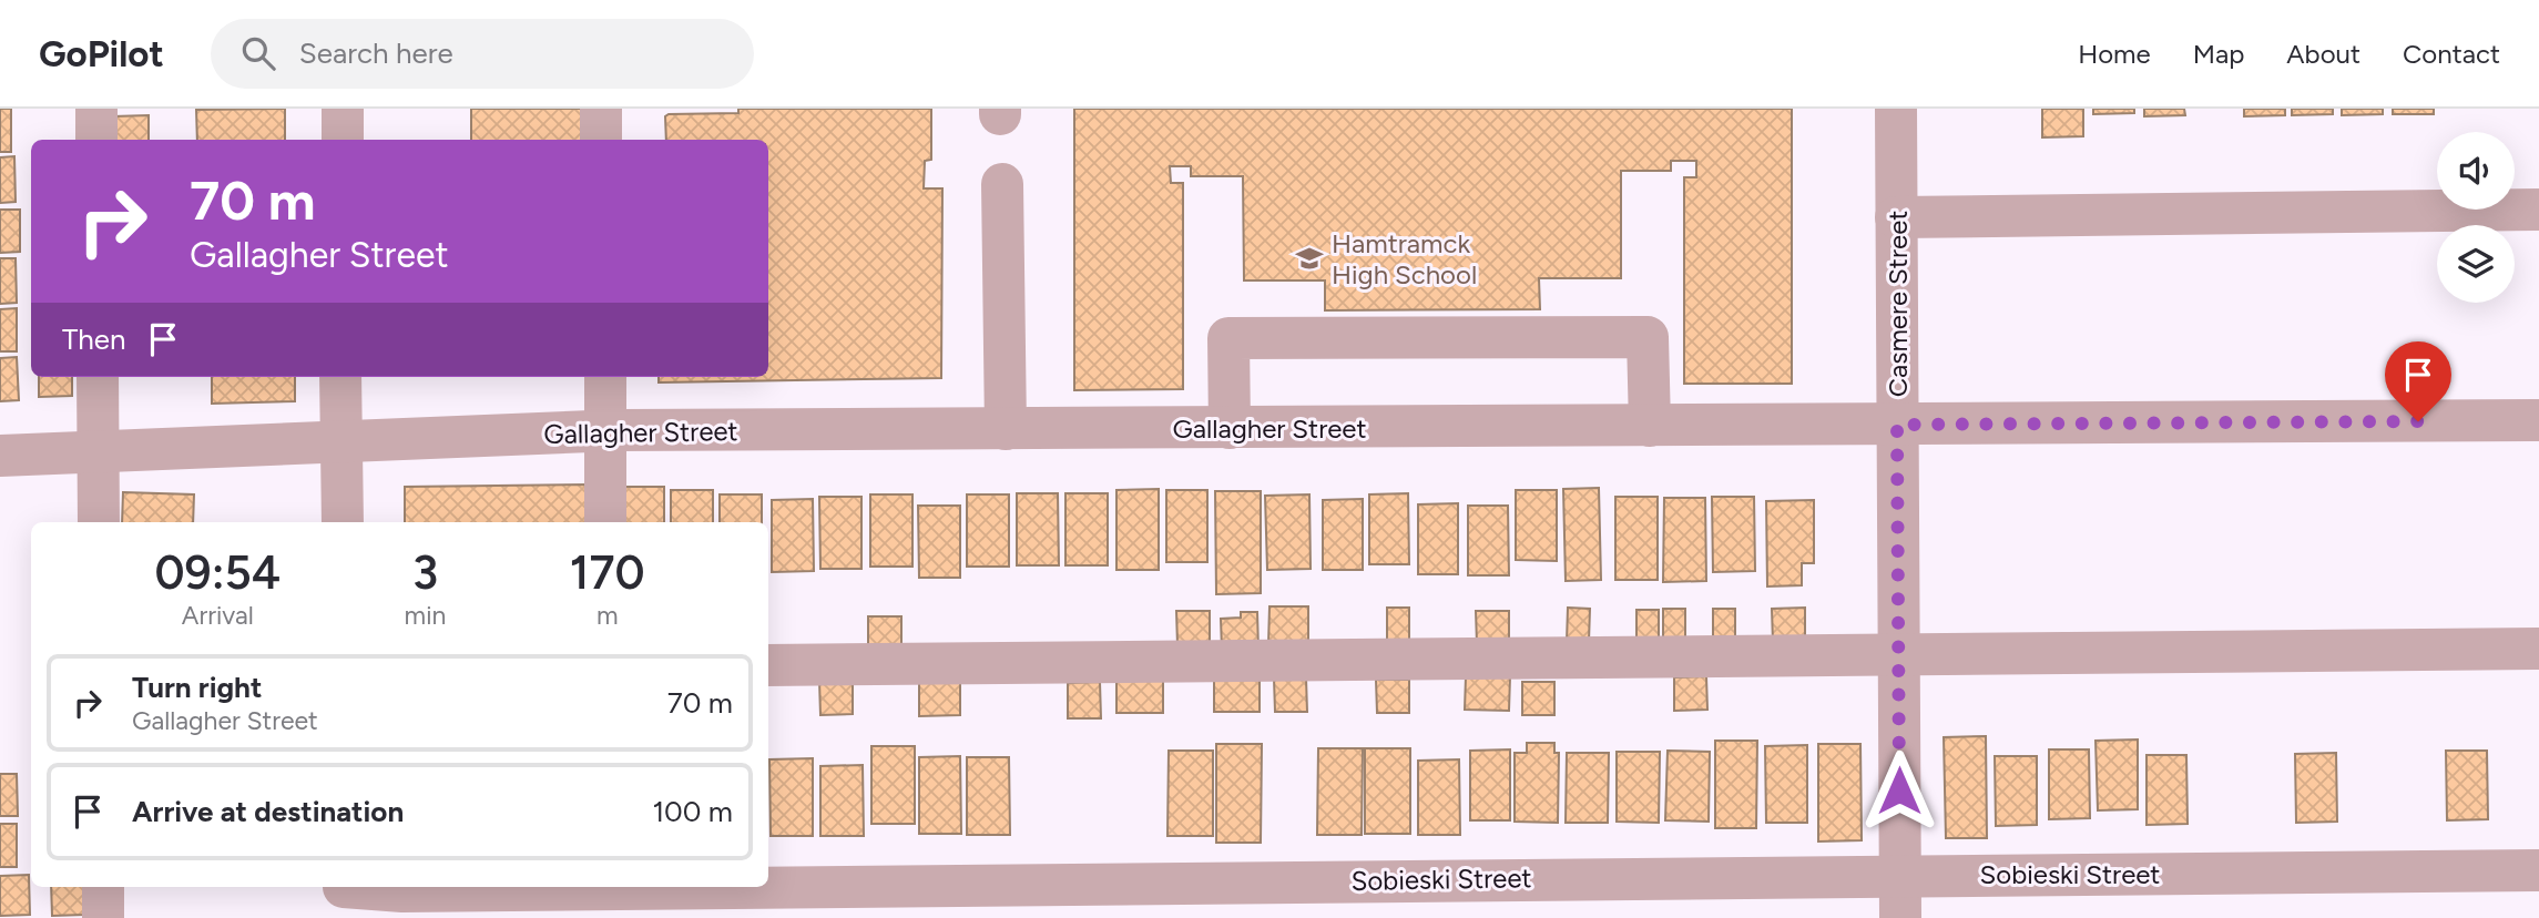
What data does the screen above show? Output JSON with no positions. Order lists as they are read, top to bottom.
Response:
{
  "streets": {
    "street": ["Casmere Street", "Gallagher Street", "Sobieski Street"]
  },
  "crossings": [
    ["Casmere Street", "Gallagher Street"],
    ["Casmere Street", "Sobieski Street"]
  ],
  "places": {
    "school or university": ["Hamtramck High School"]
  },
  "page": {
    "header": "GoPilot",
    "search": "Search here",
    "nav": [
      "Home",
      "Map",
      "About",
      "Contact"
    ],
    "turn": ["70 m", "Gallagher Street"],
    "then": "Then",
    "eta": [
      "09:54",
      "Arrival",
      "3",
      "min",
      "170",
      "m"
    ],
    "list": [
      {
        "name": "Turn right",
        "note": "Gallagher Street",
        "value": "70 m"
      },
      {
        "name": "Arrive at destination",
        "value": "100 m"
      }
    ]
  }
}
